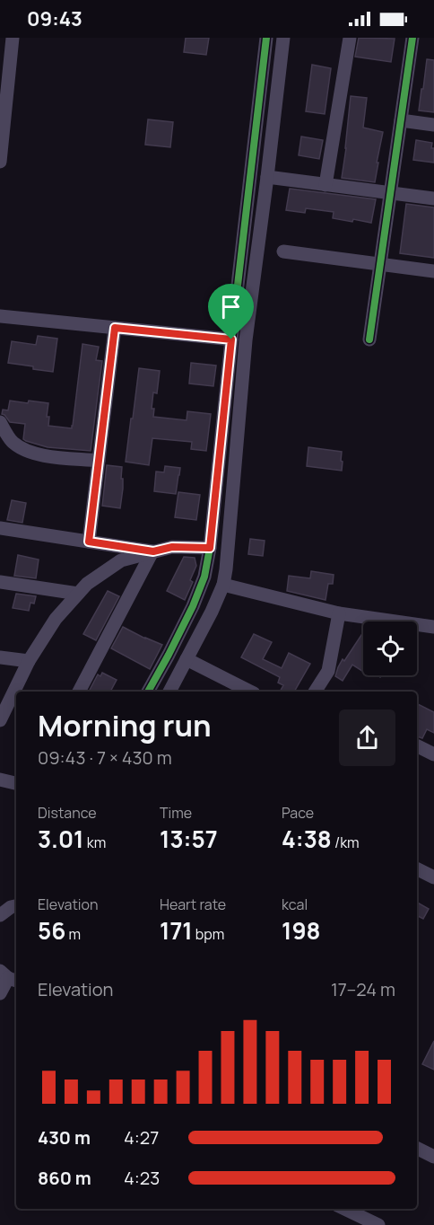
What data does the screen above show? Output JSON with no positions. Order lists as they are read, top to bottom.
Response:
{
  "page": {
    "status": "09:43",
    "heading": ["Morning run", "09:43 · 7 × 430 m"],
    "stats": [
      ["Distance", "3.01 km"],
      ["Time", "13:57"],
      ["Pace", "4:38 /km"],
      ["Elevation", "56 m"],
      ["Heart rate", "171 bpm"],
      ["kcal", "198"]
    ],
    "chart": ["Elevation", "17–24 m"],
    "list": [
      {
        "name": "430 m",
        "note": "4:27"
      },
      {
        "name": "860 m",
        "note": "4:23"
      }
    ]
  }
}
